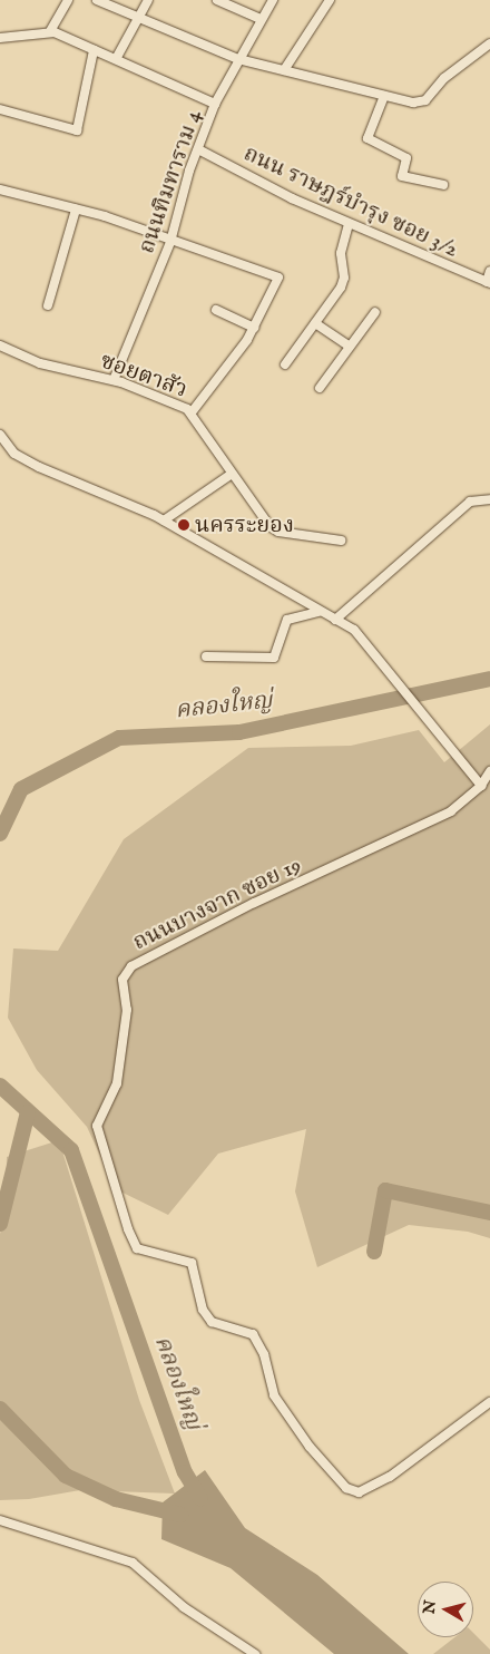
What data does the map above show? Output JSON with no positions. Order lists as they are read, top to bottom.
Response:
{
  "streets": {
    "street": [
      "ถนนทิมทาราม 4",
      "ถนน ราษฎร์บำรุง ซอย 3/2",
      "ซอยตาสัว",
      "ถนนบางจาก ซอย 19"
    ]
  },
  "crossings": [
    ["ถนนทิมทาราม 4", "ถนน ราษฎร์บำรุง ซอย 3/2"],
    ["ถนนทิมทาราม 4", "ซอยตาสัว"]
  ],
  "water": ["คลองใหญ่"],
  "places": ["นครระยอง"],
  "north": "left"
}
